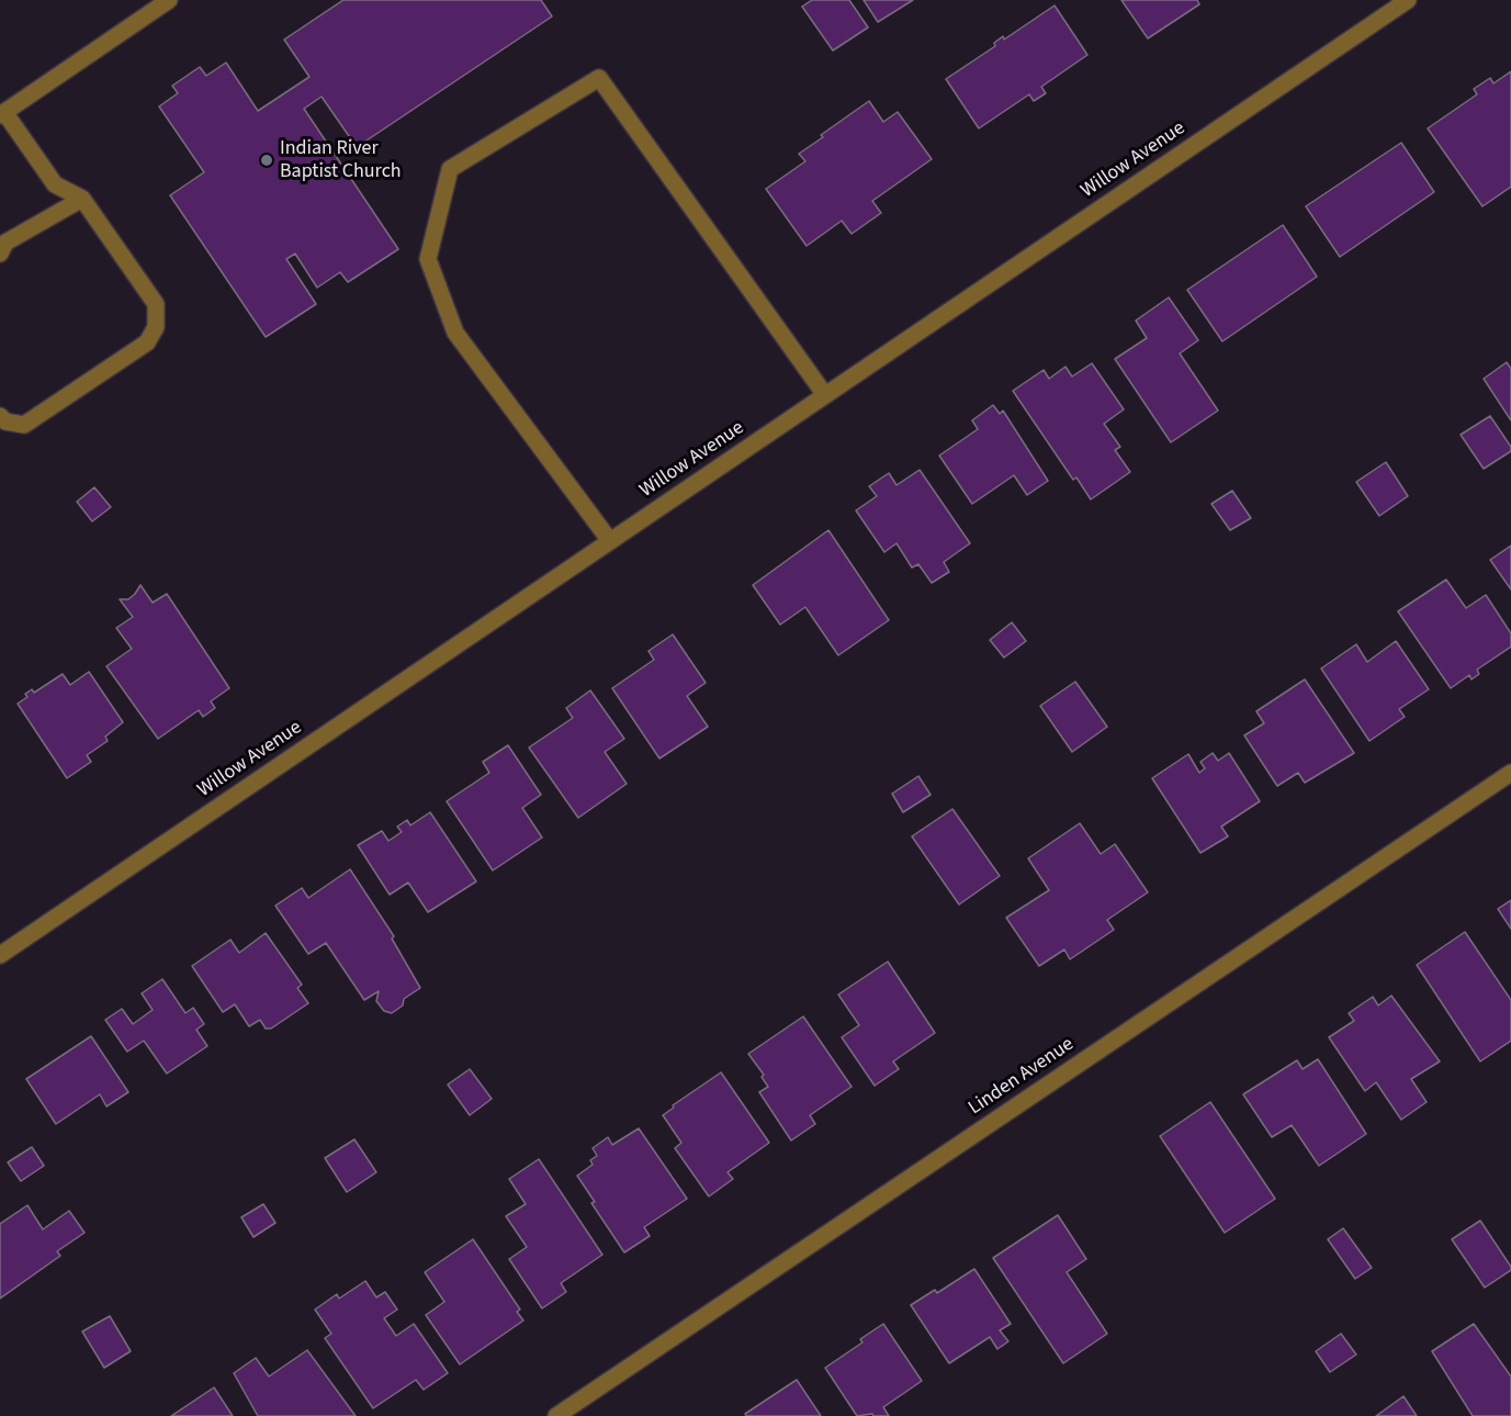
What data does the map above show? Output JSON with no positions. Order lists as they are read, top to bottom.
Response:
{
  "streets": {
    "street": ["Willow Avenue", "Linden Avenue"]
  },
  "places": ["Indian River Baptist Church"]
}
